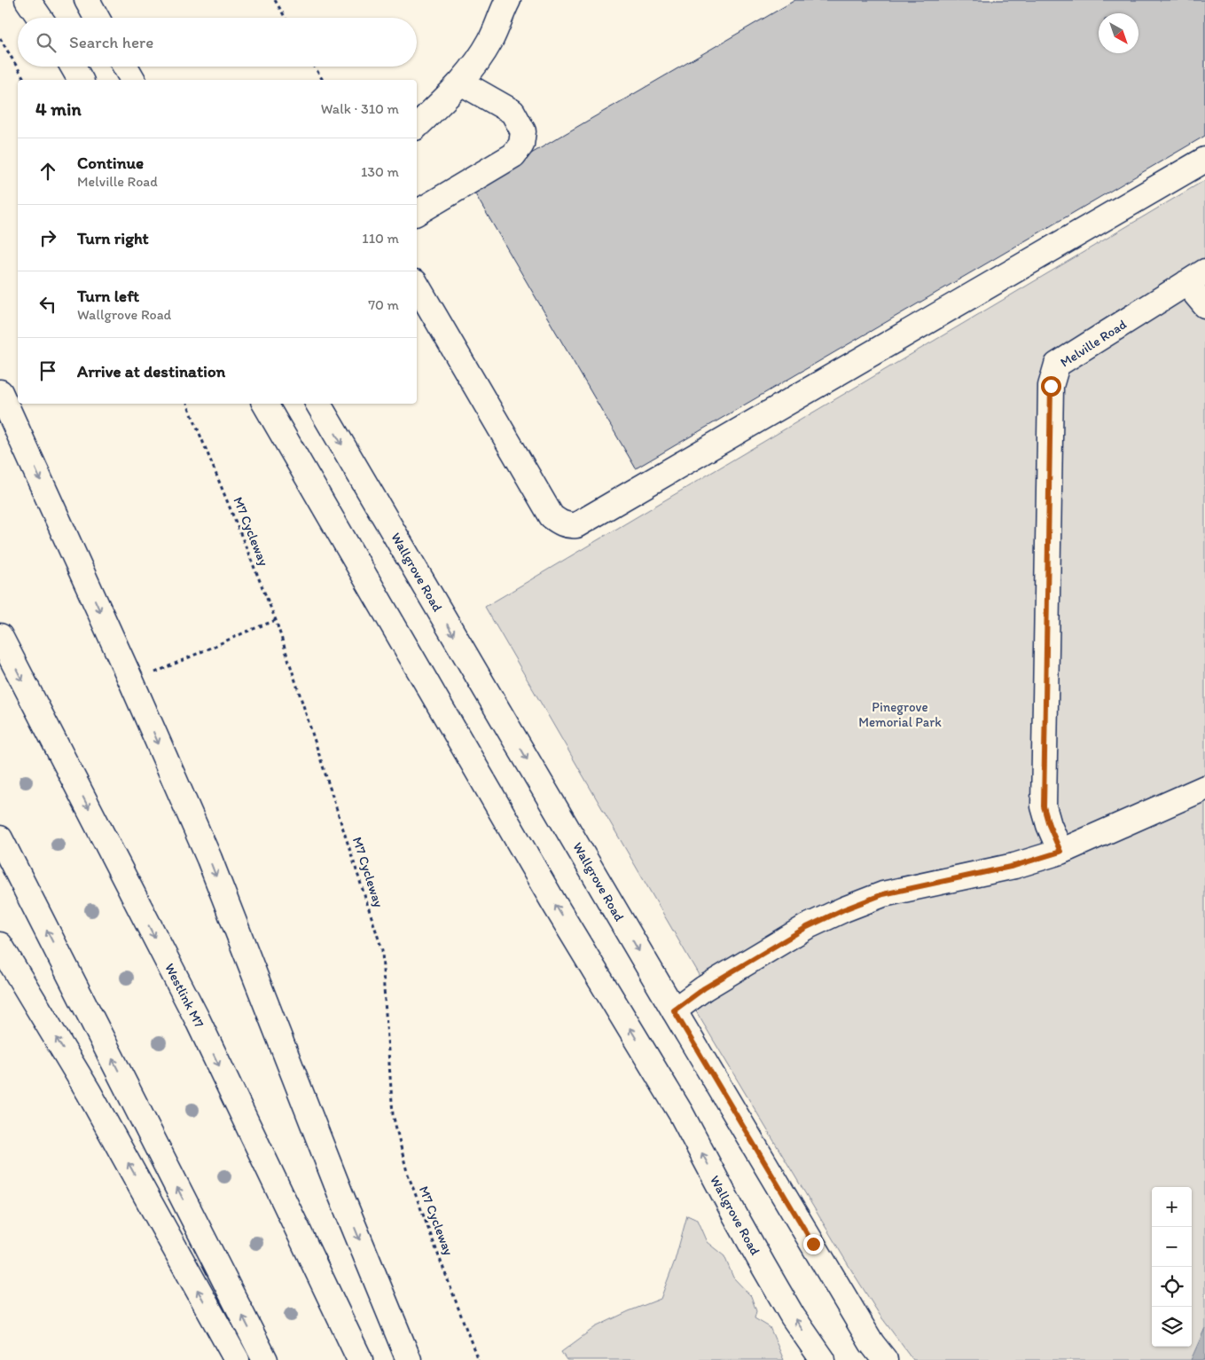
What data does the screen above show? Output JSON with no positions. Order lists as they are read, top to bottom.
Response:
{
  "streets": {
    "main road": ["Melville Road", "Wallgrove Road", "Westlink M7"],
    "path": ["M7 Cycleway"]
  },
  "parks": ["Pinegrove Memorial Park"],
  "north": "bottom right",
  "page": {
    "search": "Search here",
    "heading": ["4 min", "Walk · 310 m"],
    "list": [
      ["Continue", "Melville Road", "130 m"],
      ["Turn right", "110 m"],
      ["Turn left", "Wallgrove Road", "70 m"],
      "Arrive at destination"
    ],
    "map_buttons": ["+", "−"]
  }
}
